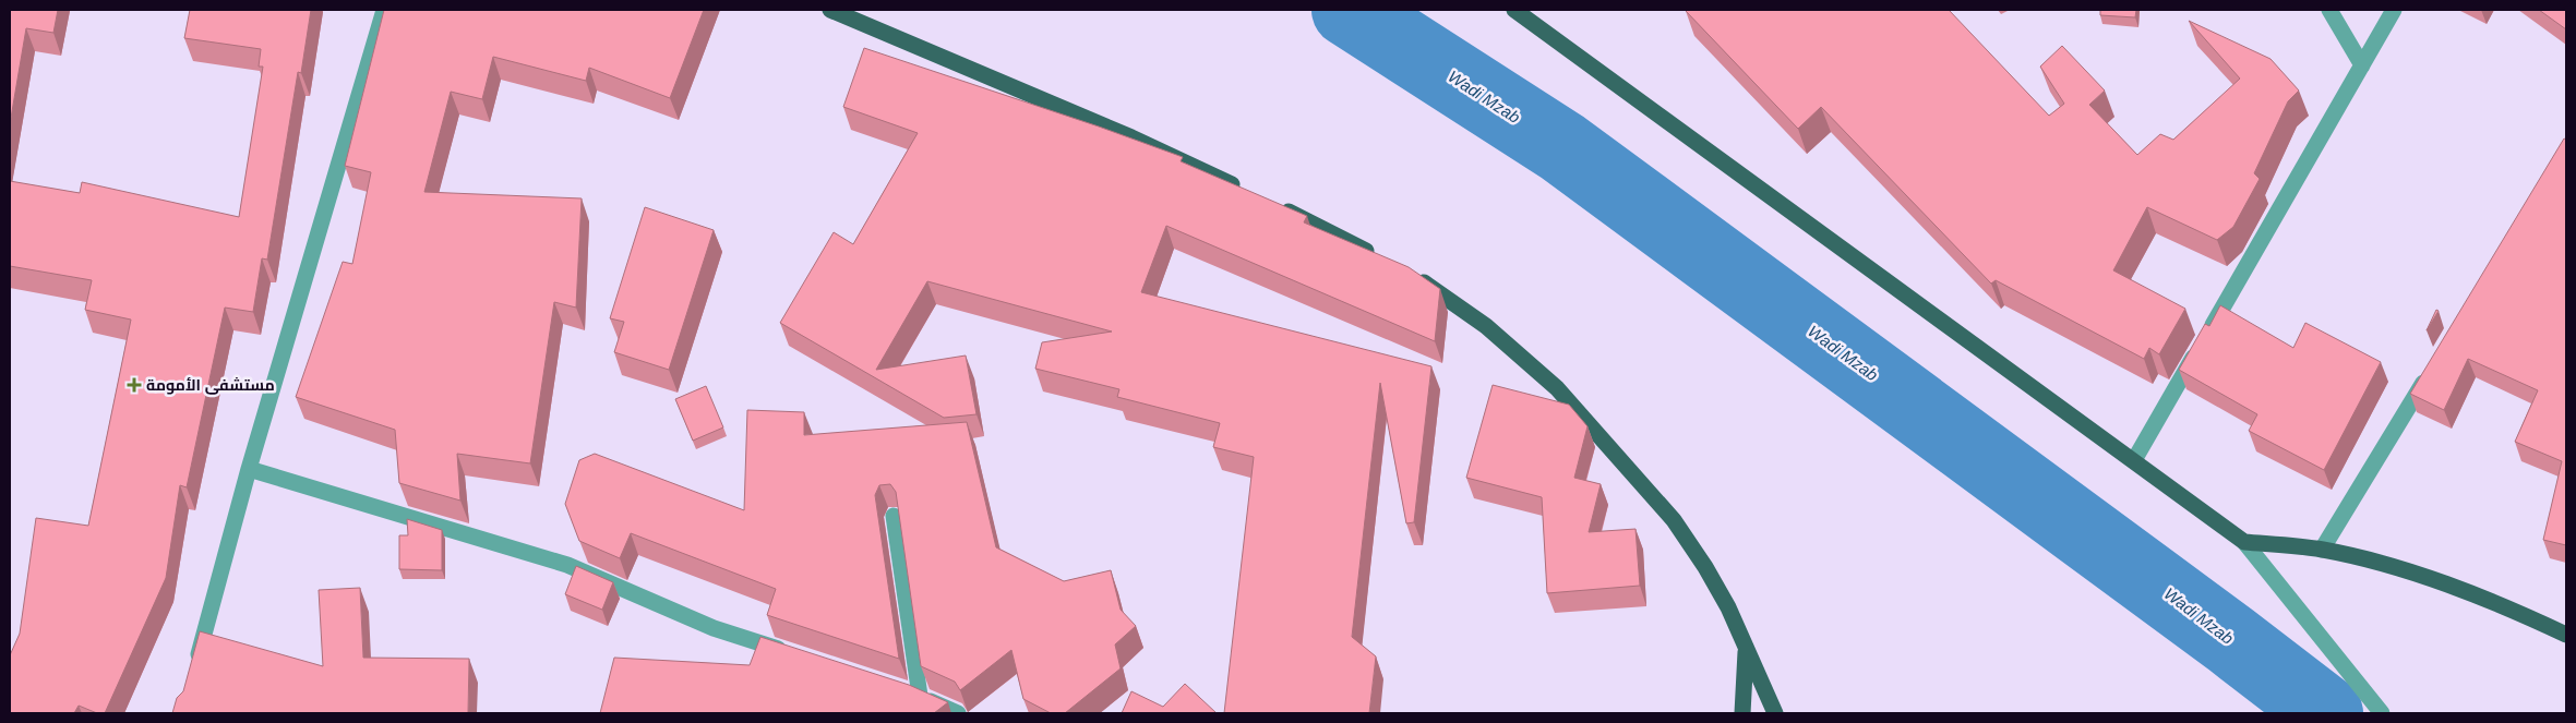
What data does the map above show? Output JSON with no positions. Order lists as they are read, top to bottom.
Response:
{
  "water": ["Wadi Mzab"],
  "places": {
    "health": ["مستشفى الأمومة"]
  }
}
